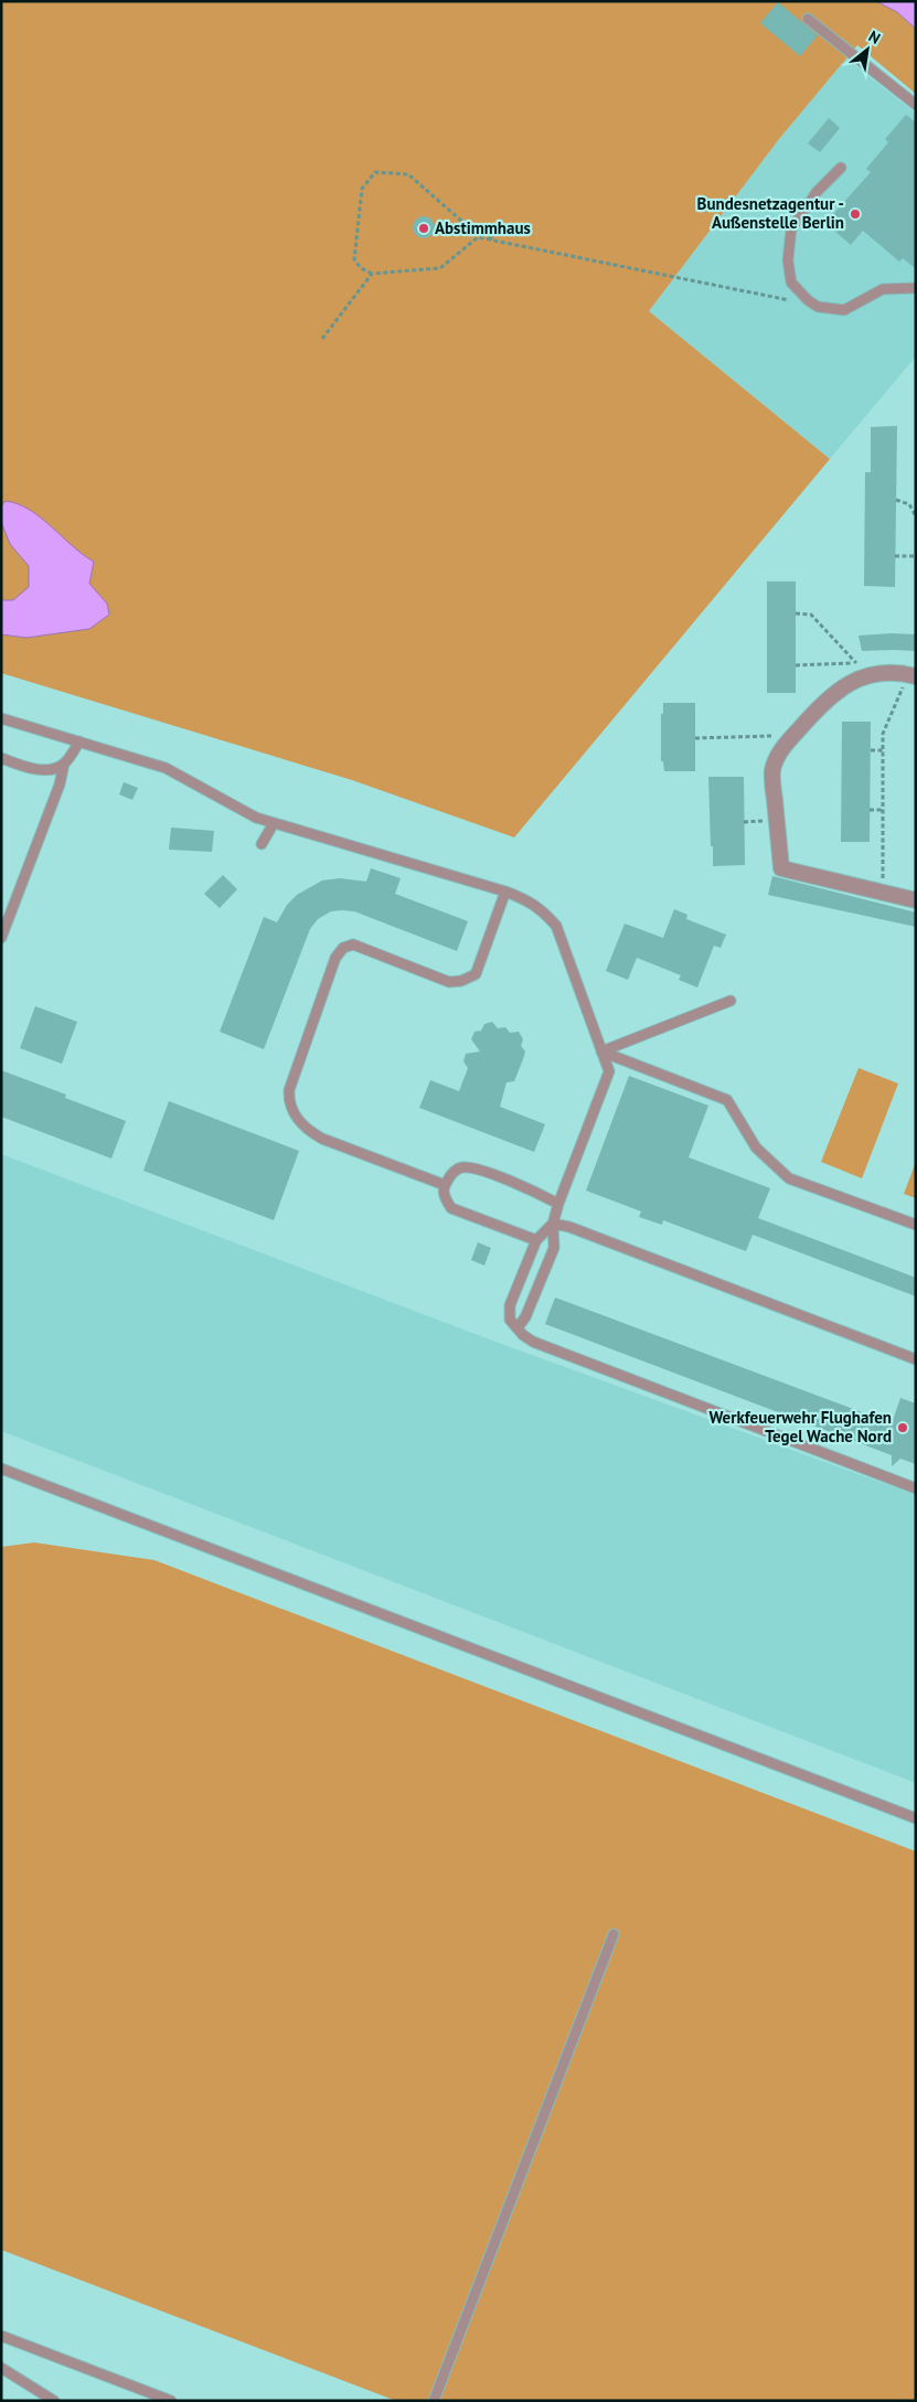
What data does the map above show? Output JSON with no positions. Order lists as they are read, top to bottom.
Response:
{
  "places": ["Bundesnetzagentur - Außenstelle Berlin", "Abstimmhaus", "Werkfeuerwehr Flughafen Tegel Wache Nord"],
  "north": "top right"
}
